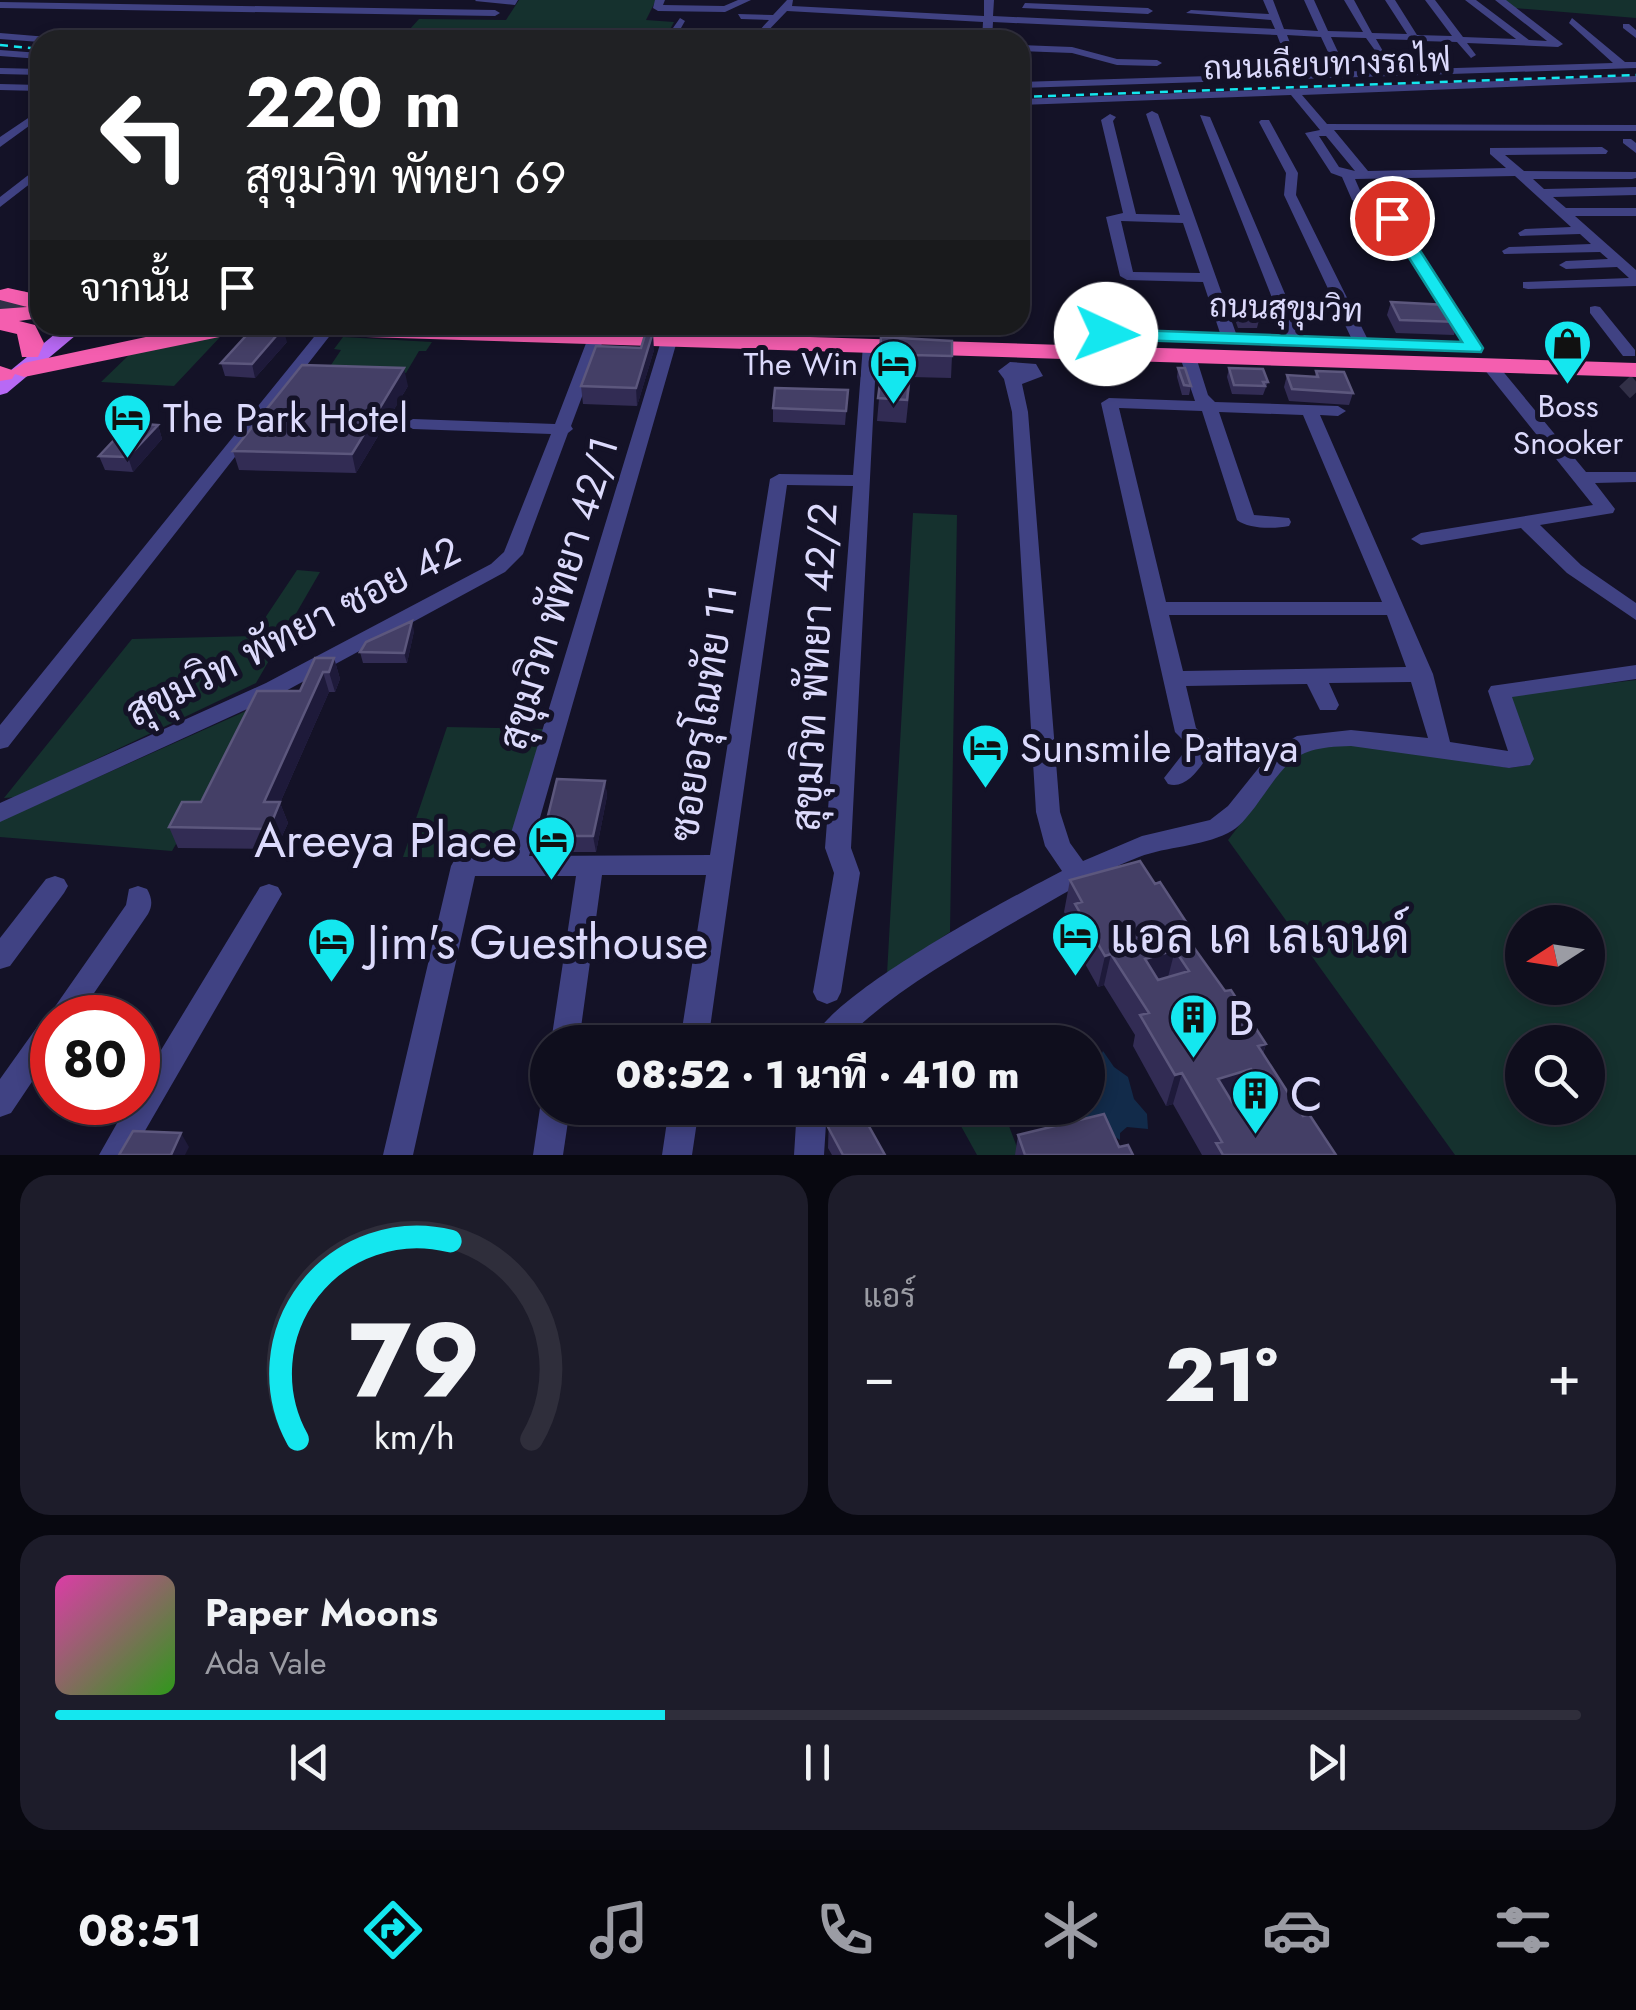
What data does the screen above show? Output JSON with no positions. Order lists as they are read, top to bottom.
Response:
{
  "streets": {
    "highway": ["ถนนสุขุมวิท"],
    "street": [
      "ถนนเลียบทางรถไฟ",
      "สุขุมวิท พัทยา 42/1",
      "สุขุมวิท พัทยา ซอย 42",
      "สุขุมวิท พัทยา 42/2",
      "ซอยอรุโณทัย 11"
    ]
  },
  "crossings": [
    ["ถนนสุขุมวิท", "สุขุมวิท พัทยา 42/1"],
    ["ถนนสุขุมวิท", "สุขุมวิท พัทยา ซอย 42"],
    ["สุขุมวิท พัทยา 42/2", "ซอยอรุโณทัย 11"]
  ],
  "places": {
    "shop": ["Boss Snooker"],
    "hotel": [
      "The Win",
      "The Park Hotel",
      "Sunsmile Pattaya",
      "Areeya Place",
      "แอล เค เลเจนด์",
      "Jim's Guesthouse"
    ],
    "building": ["B", "C"]
  },
  "north": "left",
  "page": {
    "turn": ["220 m", "สุขุมวิท พัทยา 69"],
    "then": "จากนั้น",
    "limit": "80",
    "trip": "08:52 · 1 นาที · 410 m",
    "tile": "แอร์",
    "heat": ["−", "21°", "+"],
    "song": ["Paper Moons", "Ada Vale"],
    "tabs": "08:51",
    "gauge": ["79", "km/h"]
  }
}
